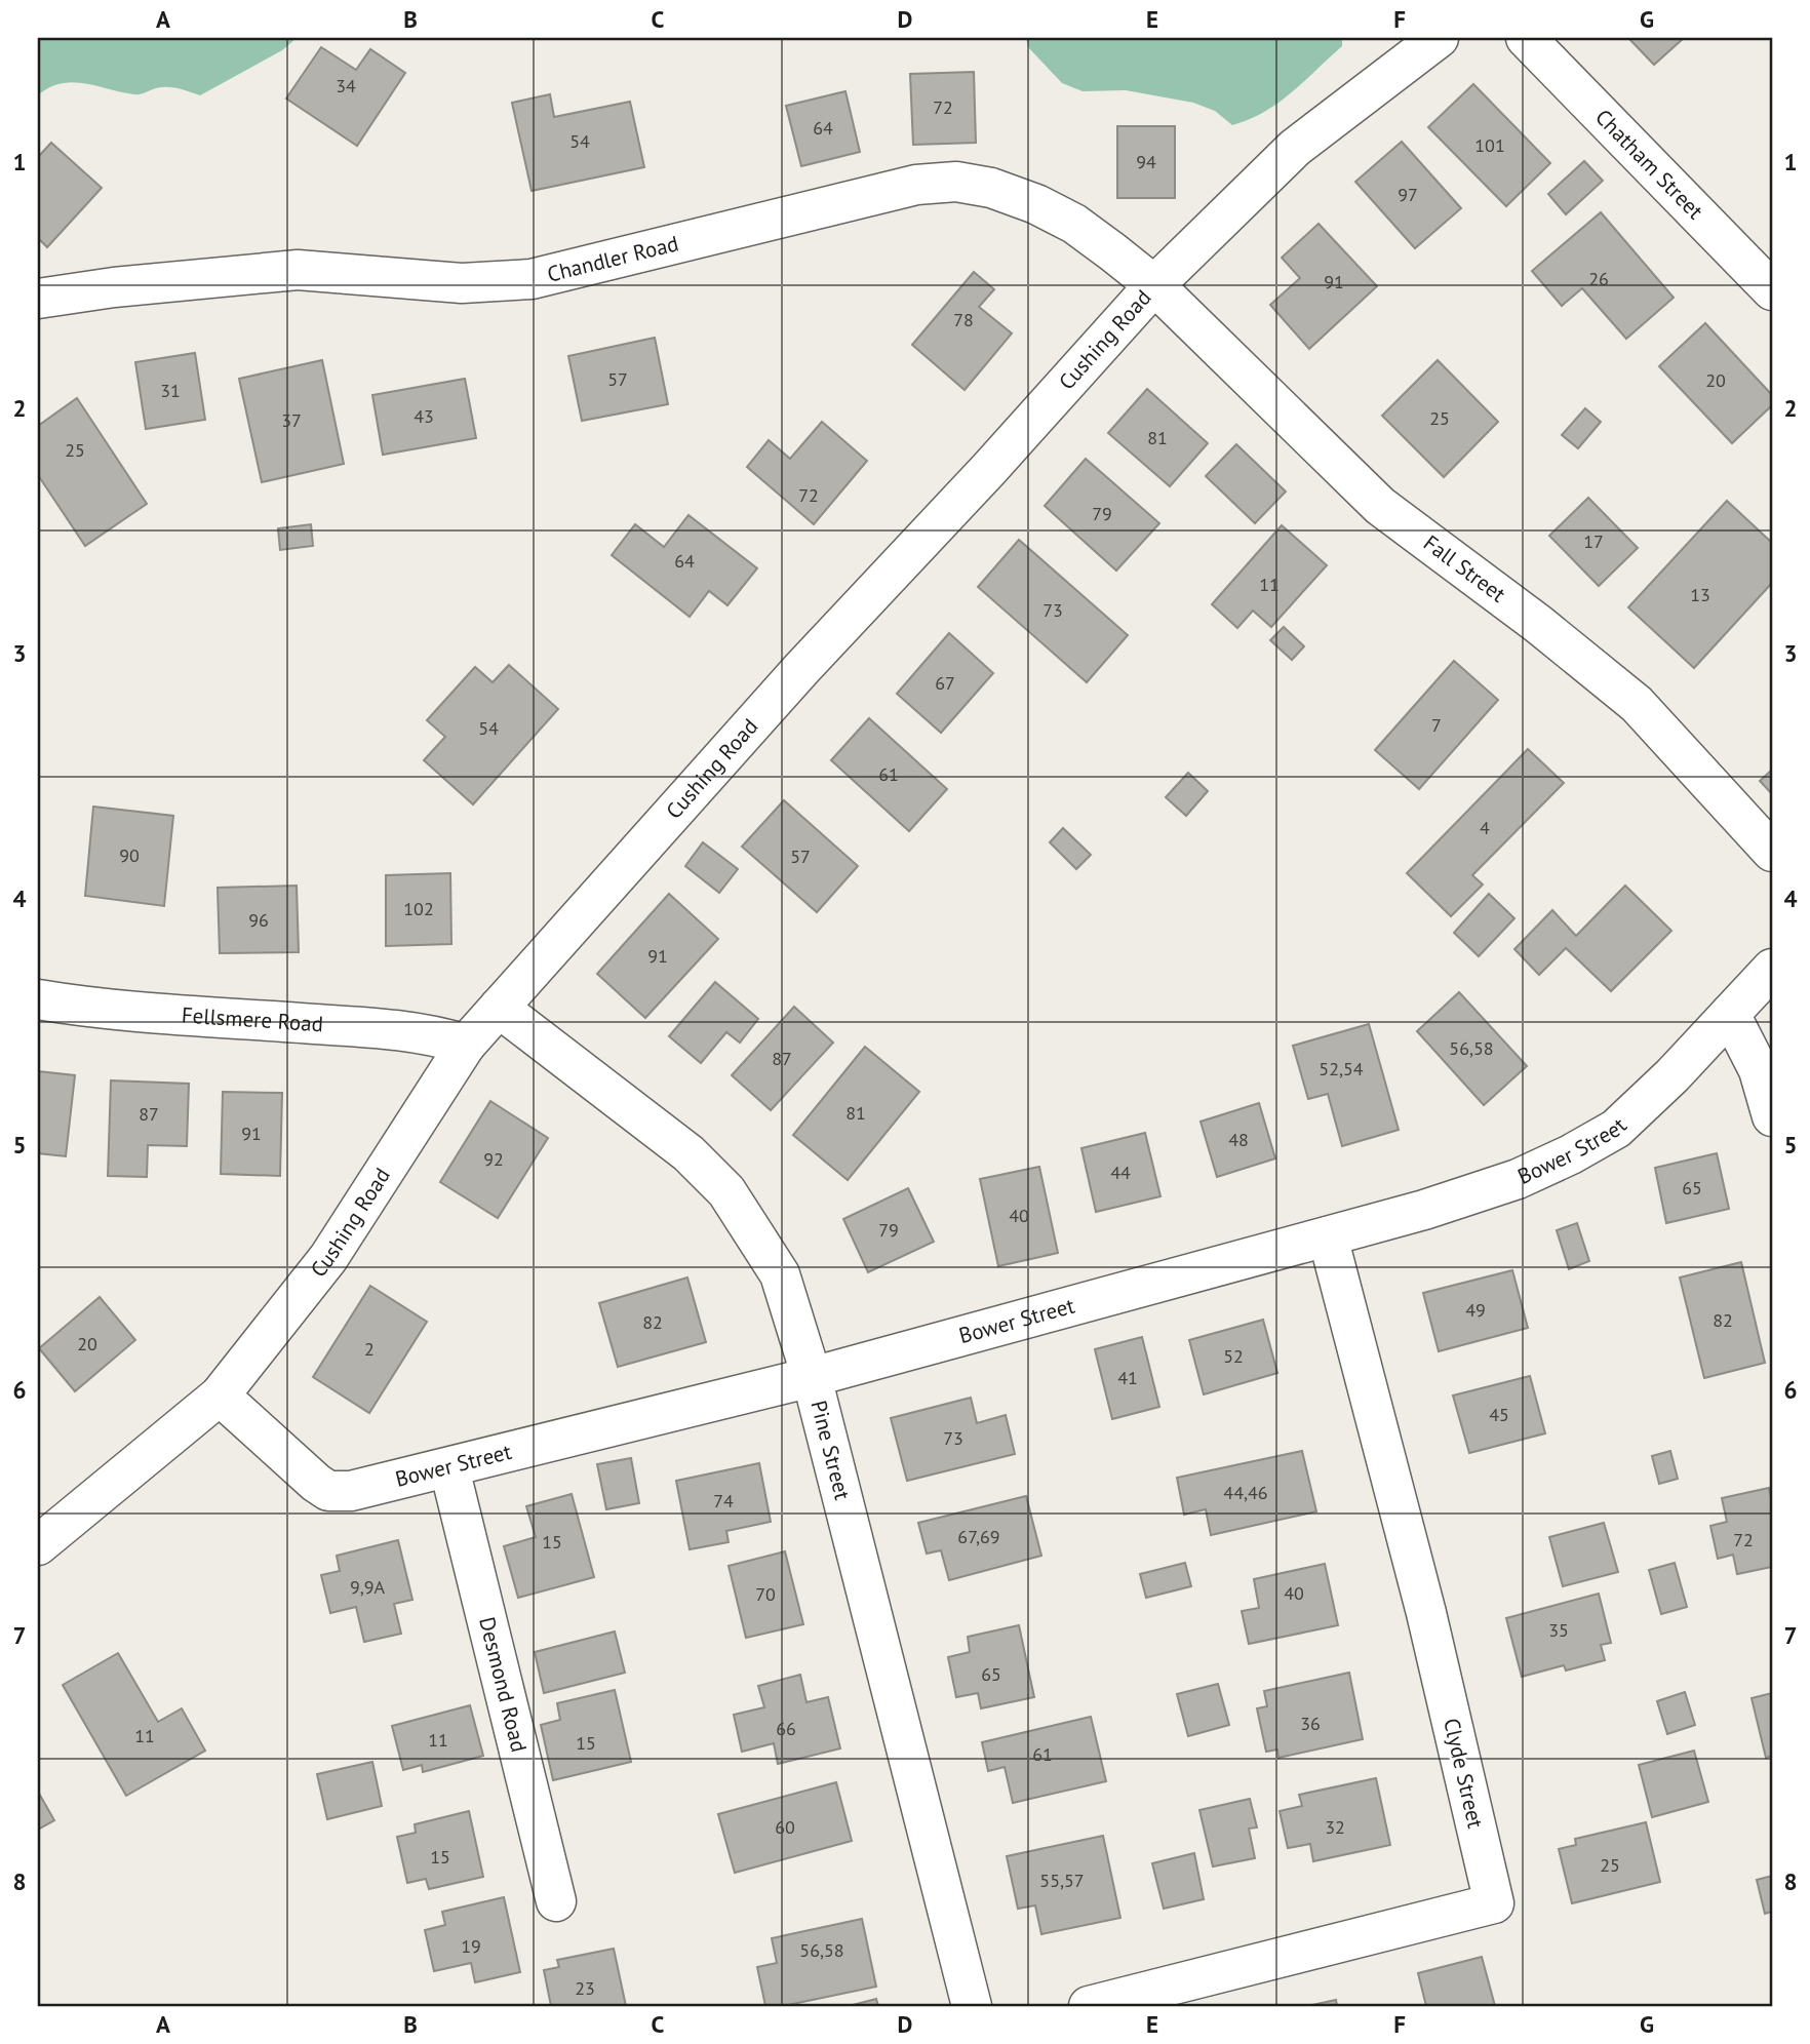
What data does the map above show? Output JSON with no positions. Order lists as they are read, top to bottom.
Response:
{
  "streets": {
    "street": [
      "Chatham Street",
      "Chandler Road",
      "Cushing Road",
      "Fall Street",
      "Fellsmere Road",
      "Bower Street",
      "Pine Street",
      "Desmond Road",
      "Clyde Street"
    ]
  },
  "crossings": [
    ["Chandler Road", "Cushing Road"],
    ["Chandler Road", "Fall Street"],
    ["Cushing Road", "Fall Street"],
    ["Cushing Road", "Fellsmere Road"],
    ["Cushing Road", "Bower Street"],
    ["Cushing Road", "Pine Street"],
    ["Bower Street", "Pine Street"],
    ["Bower Street", "Desmond Road"],
    ["Bower Street", "Clyde Street"]
  ],
  "house_numbers": [
    "34",
    "72",
    "64",
    "54",
    "101",
    "94",
    "97",
    "26",
    "91",
    "78",
    "57",
    "20",
    "31",
    "43",
    "25",
    "37",
    "81",
    "25",
    "72",
    "79",
    "17",
    "64",
    "11",
    "13",
    "73",
    "67",
    "7",
    "54",
    "61",
    "4",
    "90",
    "57",
    "102",
    "96",
    "91",
    "56,58",
    "87",
    "52,54",
    "81",
    "87",
    "91",
    "48",
    "92",
    "44",
    "65",
    "40",
    "79",
    "49",
    "82",
    "82",
    "20",
    "2",
    "52",
    "41",
    "45",
    "73",
    "44,46",
    "74",
    "67,69",
    "72",
    "15",
    "9,9A",
    "40",
    "70",
    "35",
    "65",
    "36",
    "66",
    "11",
    "11",
    "15",
    "61",
    "60",
    "32",
    "15",
    "25",
    "55,57",
    "19",
    "56,58",
    "23"
  ],
  "grid": {
    "columns": [
      "A",
      "B",
      "C",
      "D",
      "E",
      "F",
      "G"
    ],
    "rows": [
      "1",
      "2",
      "3",
      "4",
      "5",
      "6",
      "7",
      "8"
    ]
  }
}
